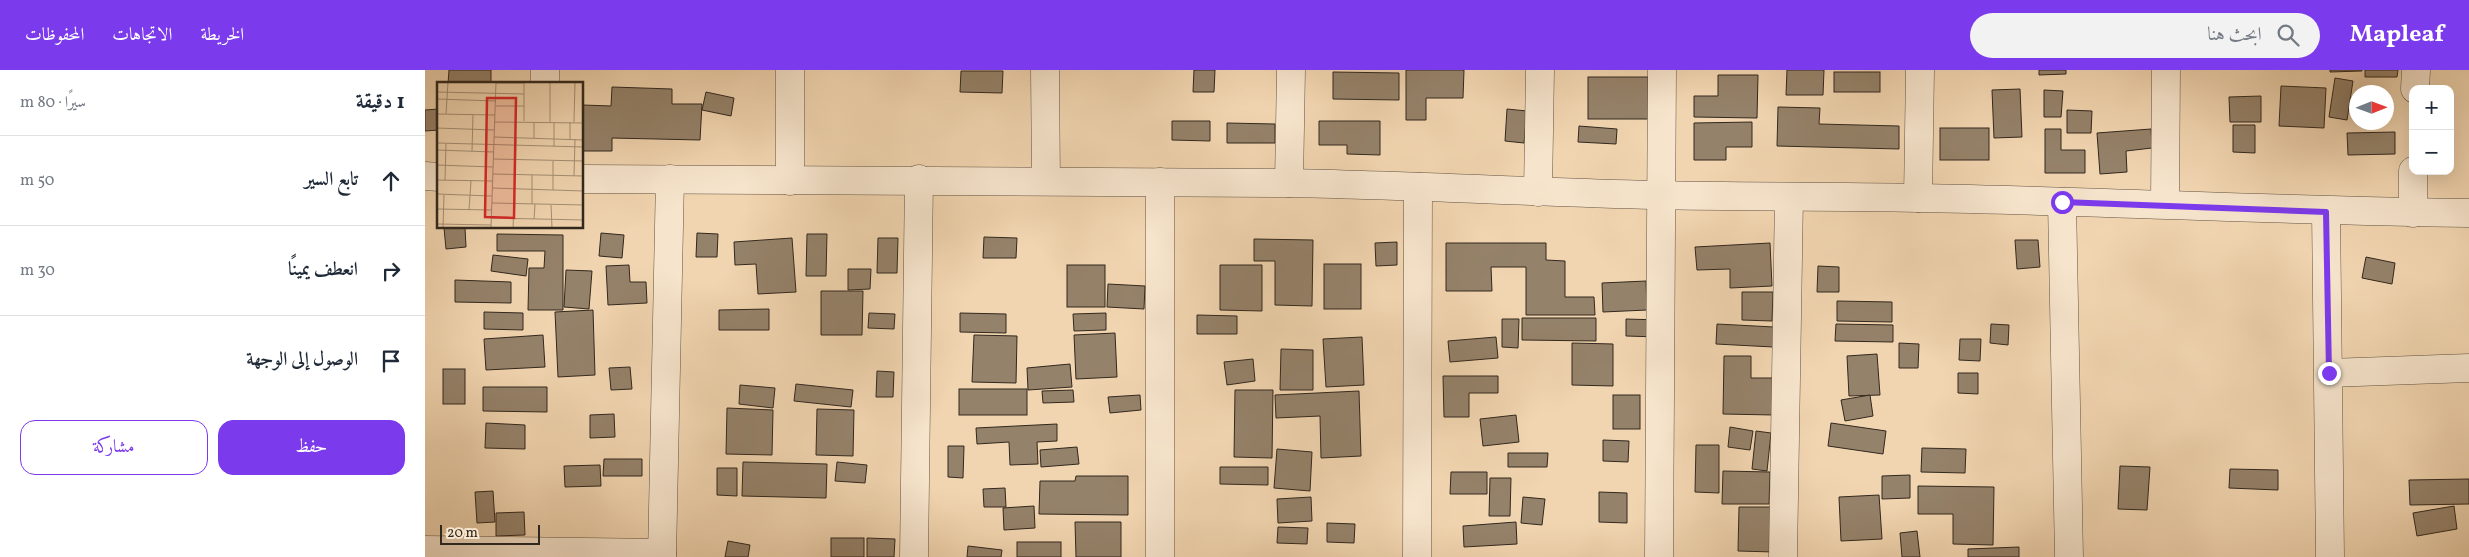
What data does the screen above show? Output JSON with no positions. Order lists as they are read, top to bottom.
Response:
{
  "scale_bar": "20 m",
  "north": "right",
  "page": {
    "header": "Mapleaf",
    "search": "ابحث هنا",
    "nav": ["الخريطة", "الاتجاهات", "المحفوظات"],
    "heading": ["1 دقيقة", "سيرًا · 80 m"],
    "map_buttons": ["+", "−"],
    "list": [
      ["تابع السير", "50 m"],
      ["انعطف يمينًا", "30 m"],
      "الوصول إلى الوجهة"
    ],
    "buttons": ["حفظ", "مشاركة"],
    "scale": "20 m"
  }
}
